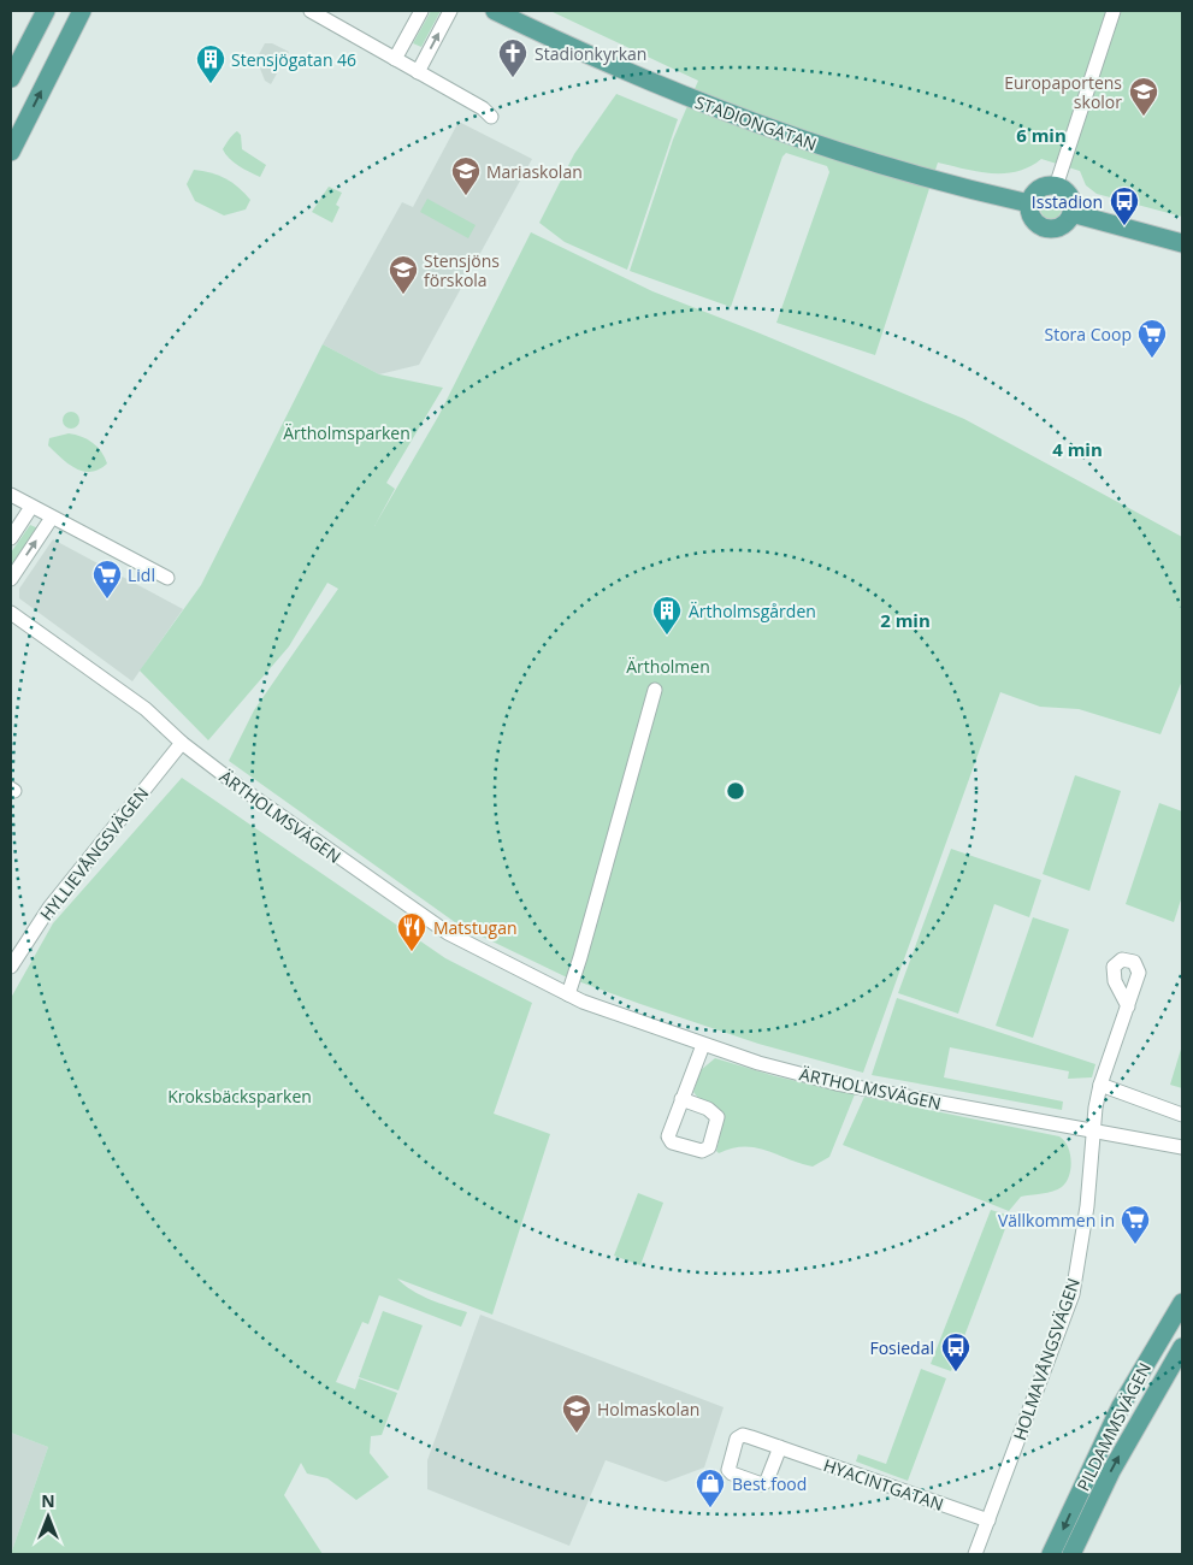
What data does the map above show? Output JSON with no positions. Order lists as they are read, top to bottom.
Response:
{
  "streets": {
    "main road": ["STADIONGATAN", "PILDAMMSVÄGEN"],
    "street": [
      "ÄRTHOLMSVÄGEN",
      "HYLLIEVÅNGSVÄGEN",
      "HOLMAVÅNGSVÄGEN",
      "HYACINTGATAN"
    ]
  },
  "crossings": [
    ["ÄRTHOLMSVÄGEN", "HYLLIEVÅNGSVÄGEN"],
    ["ÄRTHOLMSVÄGEN", "HOLMAVÅNGSVÄGEN"],
    ["HOLMAVÅNGSVÄGEN", "HYACINTGATAN"]
  ],
  "parks": ["Ärtholmsparken", "Ärtholmen", "Kroksbäcksparken"],
  "places": {
    "church": ["Stadionkyrkan"],
    "building": ["Stensjögatan 46", "Ärtholmsgården"],
    "school or university": [
      "Europaportens skolor",
      "Mariaskolan",
      "Stensjöns förskola",
      "Holmaskolan"
    ],
    "bus stop": ["Isstadion", "Fosiedal"],
    "supermarket": ["Stora Coop", "Lidl", "Vällkommen in"],
    "restaurant": ["Matstugan"],
    "shop": ["Best food"]
  },
  "north": "top",
  "rings": ["6 min", "4 min", "2 min"]
}
